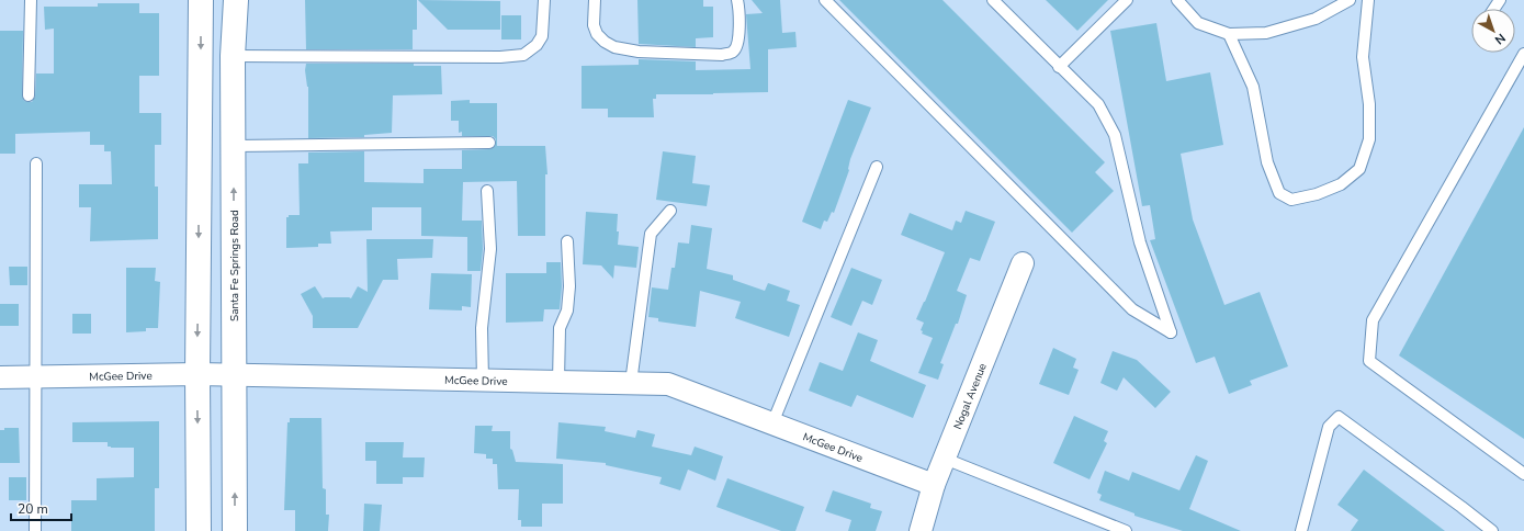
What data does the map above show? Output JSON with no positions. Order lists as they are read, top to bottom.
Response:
{
  "streets": {
    "main road": ["Santa Fe Springs Road"],
    "street": ["McGee Drive", "Nogal Avenue"]
  },
  "crossings": [
    ["Santa Fe Springs Road", "McGee Drive"],
    ["McGee Drive", "Nogal Avenue"]
  ],
  "scale_bar": "20 m",
  "north": "bottom right"
}
